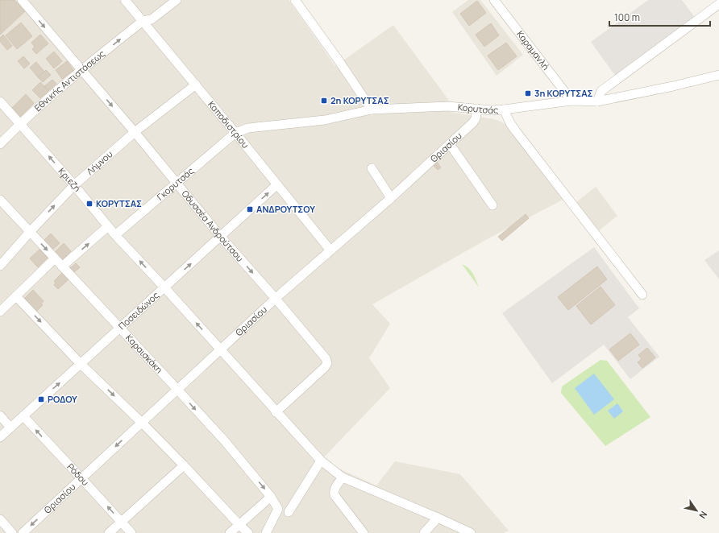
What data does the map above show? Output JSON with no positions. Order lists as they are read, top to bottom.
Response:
{
  "streets": {
    "street": [
      "Καραμανλή",
      "Εθνικής Αντιστάσεως",
      "Κορυτσάς",
      "Καποδιστρίου",
      "Θριασίου",
      "Λήμνου",
      "Κριεζή",
      "Γκορυτσάς",
      "Οδυσσέα Ανδρούτσου",
      "Ποσειδώνος",
      "Καραισκάκη",
      "Ρόδου"
    ]
  },
  "crossings": [
    ["Καραμανλή", "Κορυτσάς"],
    ["Εθνικής Αντιστάσεως", "Καποδιστρίου"],
    ["Εθνικής Αντιστάσεως", "Κριεζή"],
    ["Εθνικής Αντιστάσεως", "Οδυσσέα Ανδρούτσου"],
    ["Κορυτσάς", "Καποδιστρίου"],
    ["Κορυτσάς", "Θριασίου"],
    ["Κορυτσάς", "Γκορυτσάς"],
    ["Καποδιστρίου", "Θριασίου"],
    ["Καποδιστρίου", "Λήμνου"],
    ["Καποδιστρίου", "Γκορυτσάς"],
    ["Καποδιστρίου", "Ποσειδώνος"],
    ["Θριασίου", "Κριεζή"],
    ["Θριασίου", "Οδυσσέα Ανδρούτσου"],
    ["Θριασίου", "Καραισκάκη"],
    ["Θριασίου", "Ρόδου"],
    ["Λήμνου", "Κριεζή"],
    ["Λήμνου", "Οδυσσέα Ανδρούτσου"],
    ["Λήμνου", "Καραισκάκη"],
    ["Κριεζή", "Γκορυτσάς"],
    ["Κριεζή", "Οδυσσέα Ανδρούτσου"],
    ["Κριεζή", "Ποσειδώνος"],
    ["Γκορυτσάς", "Οδυσσέα Ανδρούτσου"],
    ["Οδυσσέα Ανδρούτσου", "Ποσειδώνος"],
    ["Ποσειδώνος", "Καραισκάκη"],
    ["Ποσειδώνος", "Ρόδου"]
  ],
  "one_way": [
    "Κριεζή",
    "Οδυσσέα Ανδρούτσου",
    "Ποσειδώνος",
    "Ρόδου"
  ],
  "places": {
    "transit": [
      "3η ΚΟΡΥΤΣΑΣ",
      "2η ΚΟΡΥΤΣΑΣ",
      "ΚΟΡΥΤΣΑΣ",
      "ΑΝΔΡΟΥΤΣΟΥ",
      "ΡΟΔΟΥ"
    ]
  },
  "scale_bar": "100 m",
  "north": "bottom right"
}
